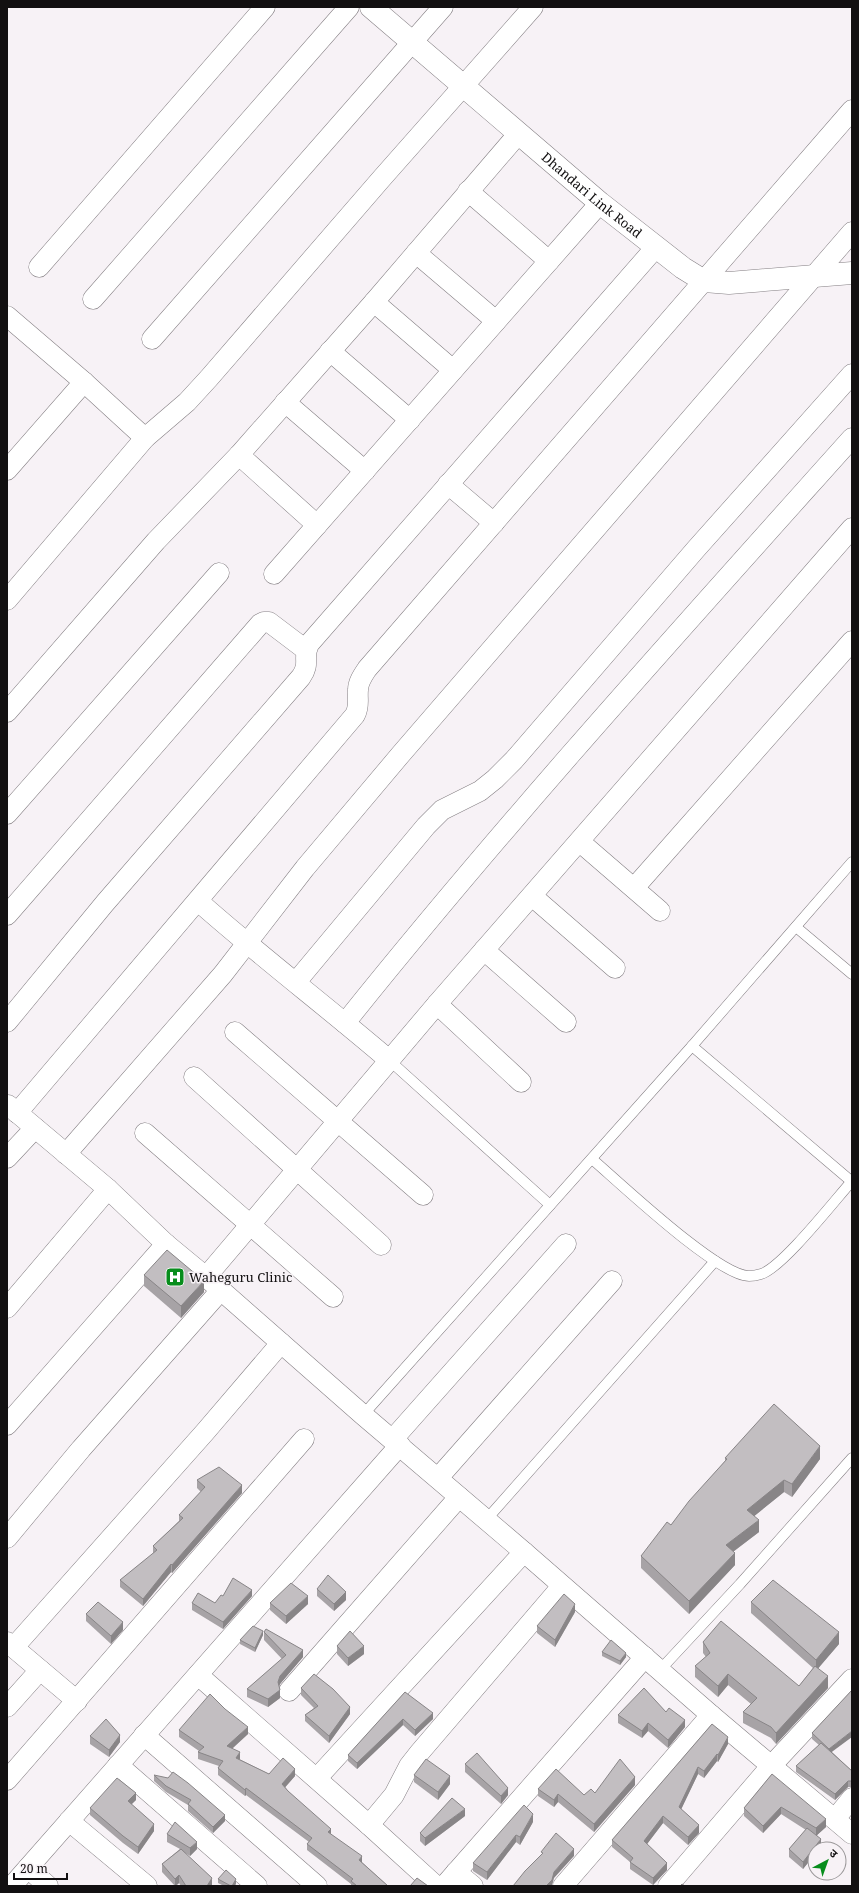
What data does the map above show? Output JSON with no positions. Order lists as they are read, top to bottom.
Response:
{
  "streets": {
    "street": ["Dhandari Link Road"]
  },
  "places": {
    "hospital": ["Waheguru Clinic"]
  },
  "scale_bar": "20 m",
  "north": "top right"
}
